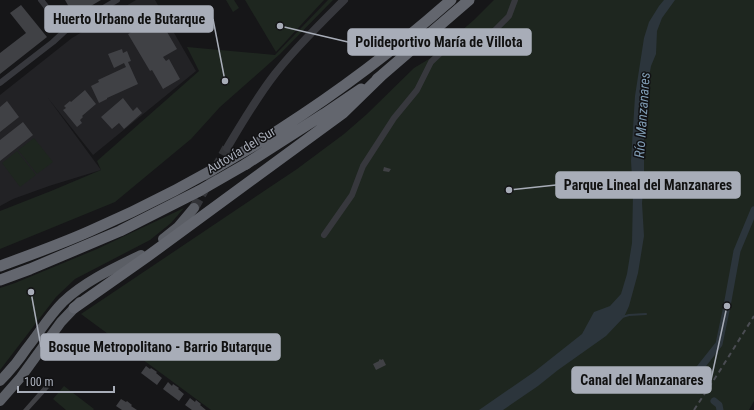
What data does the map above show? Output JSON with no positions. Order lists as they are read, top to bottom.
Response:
{
  "streets": {
    "highway": ["Autovía del Sur"]
  },
  "water": ["Río Manzanares"],
  "places": [
    "Polideportivo María de Villota",
    "Huerto Urbano de Butarque",
    "Parque Lineal del Manzanares",
    "Bosque Metropolitano - Barrio Butarque",
    "Canal del Manzanares"
  ],
  "scale_bar": "100 m"
}
